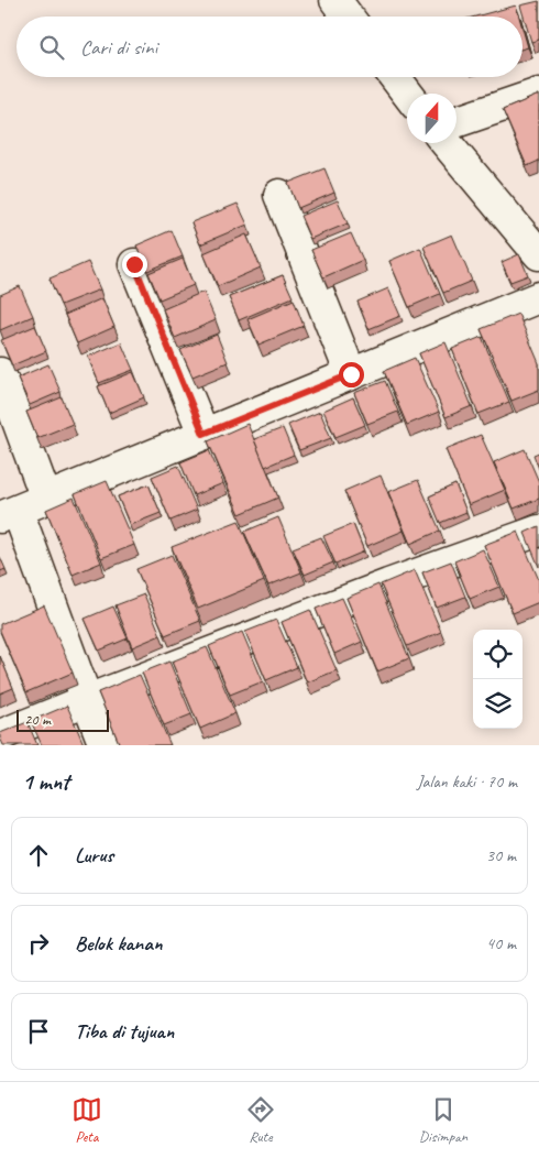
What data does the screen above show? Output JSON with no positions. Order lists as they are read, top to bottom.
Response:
{
  "scale_bar": "20 m",
  "north": "top",
  "page": {
    "search": "Cari di sini",
    "scale": "20 m",
    "heading": ["1 mnt", "Jalan kaki · 70 m"],
    "list": [
      ["Lurus", "30 m"],
      ["Belok kanan", "40 m"],
      "Tiba di tujuan"
    ],
    "nav": ["Peta", "Rute", "Disimpan"]
  }
}
